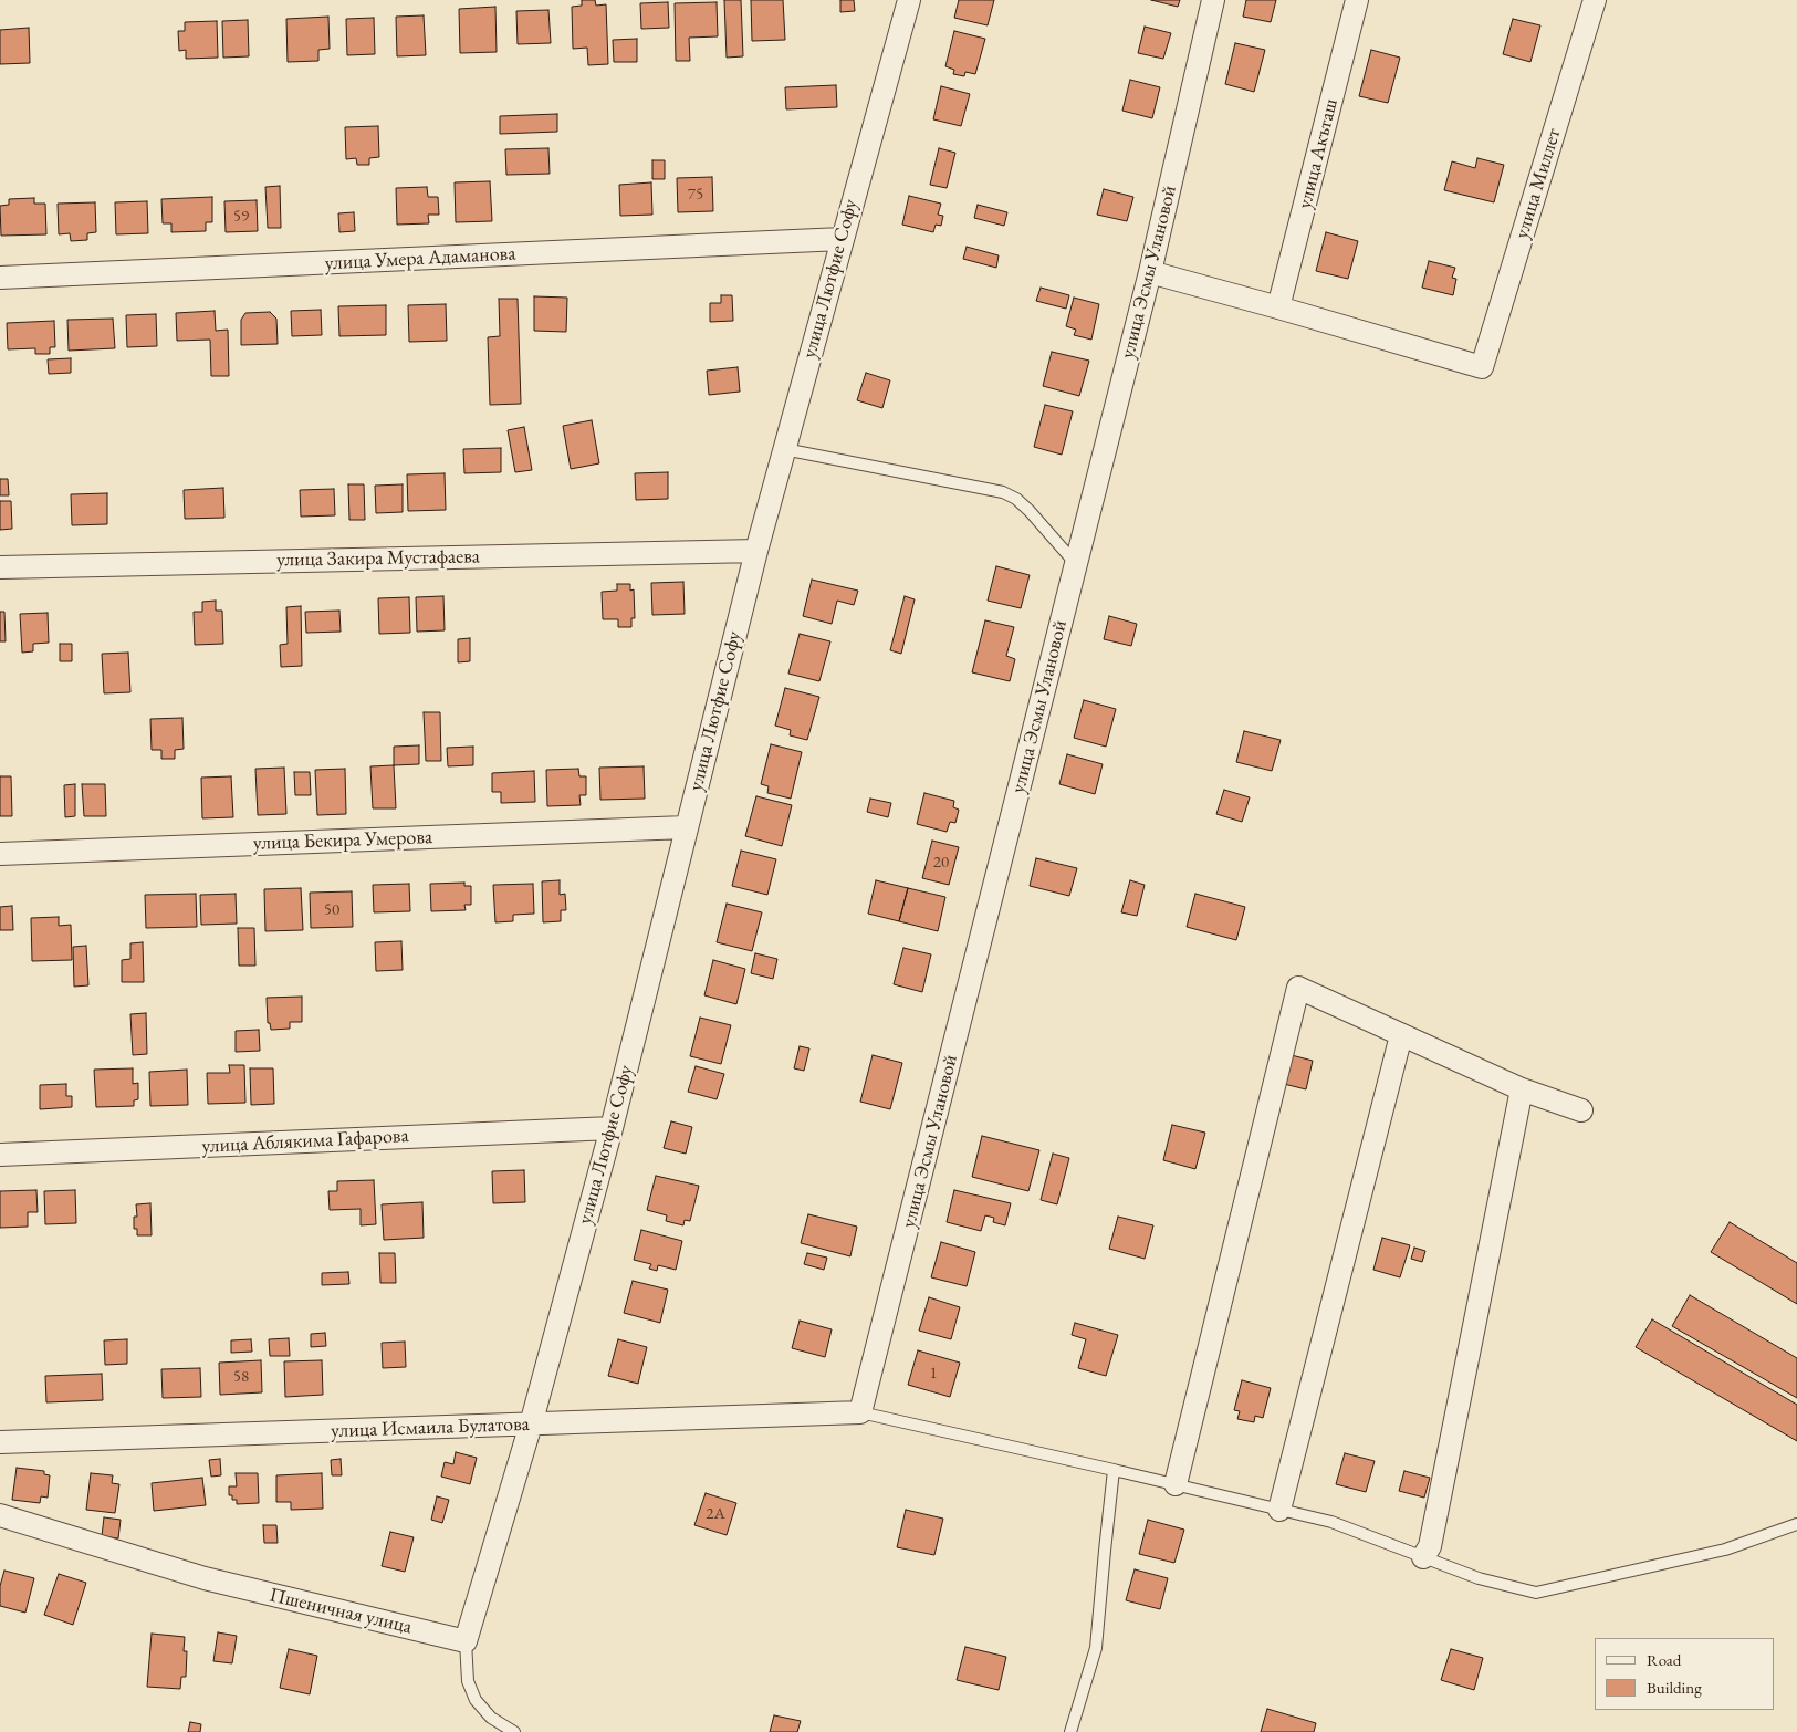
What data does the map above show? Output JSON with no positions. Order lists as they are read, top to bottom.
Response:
{
  "streets": {
    "street": [
      "улица Акъташ",
      "улица Миллет",
      "улица Умера Адаманова",
      "улица Эсмы Улановой",
      "улица Лютфие Софу",
      "улица Закира Мустафаева",
      "улица Бекира Умерова",
      "улица Аблякима Гафарова",
      "улица Исмаила Булатова",
      "Пшеничная улица"
    ]
  },
  "crossings": [
    ["улица Акъташ", "улица Миллет"],
    ["улица Умера Адаманова", "улица Лютфие Софу"],
    ["улица Эсмы Улановой", "улица Исмаила Булатова"],
    ["улица Лютфие Софу", "улица Закира Мустафаева"],
    ["улица Лютфие Софу", "улица Бекира Умерова"],
    ["улица Лютфие Софу", "улица Аблякима Гафарова"],
    ["улица Лютфие Софу", "улица Исмаила Булатова"]
  ],
  "house_numbers": [
    "75",
    "59",
    "20",
    "50",
    "1",
    "58",
    "2А"
  ],
  "legend": ["Road", "Building"]
}
